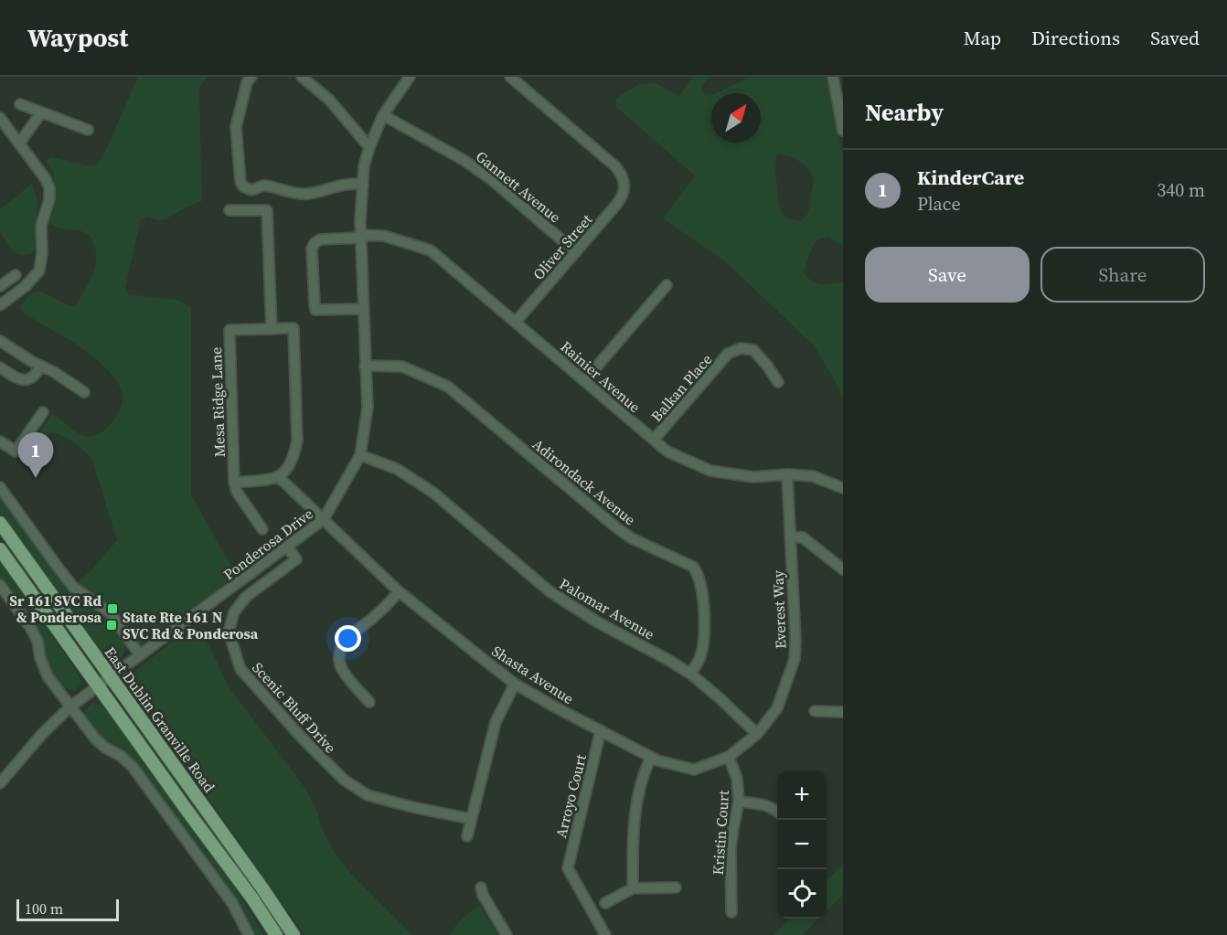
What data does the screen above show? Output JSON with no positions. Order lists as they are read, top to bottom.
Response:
{
  "streets": {
    "main road": ["East Dublin Granville Road"],
    "street": [
      "Gannett Avenue",
      "Oliver Street",
      "Rainier Avenue",
      "Balkan Place",
      "Mesa Ridge Lane",
      "Adirondack Avenue",
      "Ponderosa Drive",
      "Palomar Avenue",
      "Everest Way",
      "Shasta Avenue",
      "Scenic Bluff Drive",
      "Arroyo Court",
      "Kristin Court"
    ]
  },
  "crossings": [
    ["Gannett Avenue", "Oliver Street"],
    ["Gannett Avenue", "Ponderosa Drive"],
    ["Oliver Street", "Rainier Avenue"],
    ["Rainier Avenue", "Balkan Place"],
    ["Rainier Avenue", "Ponderosa Drive"],
    ["Rainier Avenue", "Everest Way"],
    ["Adirondack Avenue", "Ponderosa Drive"],
    ["Adirondack Avenue", "Palomar Avenue"],
    ["Ponderosa Drive", "Palomar Avenue"],
    ["Ponderosa Drive", "Shasta Avenue"],
    ["Ponderosa Drive", "Scenic Bluff Drive"],
    ["Ponderosa Drive", "East Dublin Granville Road"],
    ["Palomar Avenue", "Everest Way"],
    ["Palomar Avenue", "Shasta Avenue"],
    ["Everest Way", "Shasta Avenue"],
    ["Shasta Avenue", "Arroyo Court"],
    ["Shasta Avenue", "Kristin Court"]
  ],
  "places": {
    "transit": ["Sr 161 SVC Rd & Ponderosa", "State Rte 161 N SVC Rd & Ponderosa"]
  },
  "scale_bar": "100 m",
  "north": "top right",
  "page": {
    "header": "Waypost",
    "nav": ["Map", "Directions", "Saved"],
    "heading": "Nearby",
    "list": [
      {
        "mark": "1",
        "name": "KinderCare",
        "note": "Place",
        "value": "340 m"
      }
    ],
    "buttons": ["Save", "Share"],
    "pins": "1",
    "map_buttons": ["+", "−"],
    "scale": "100 m"
  }
}
